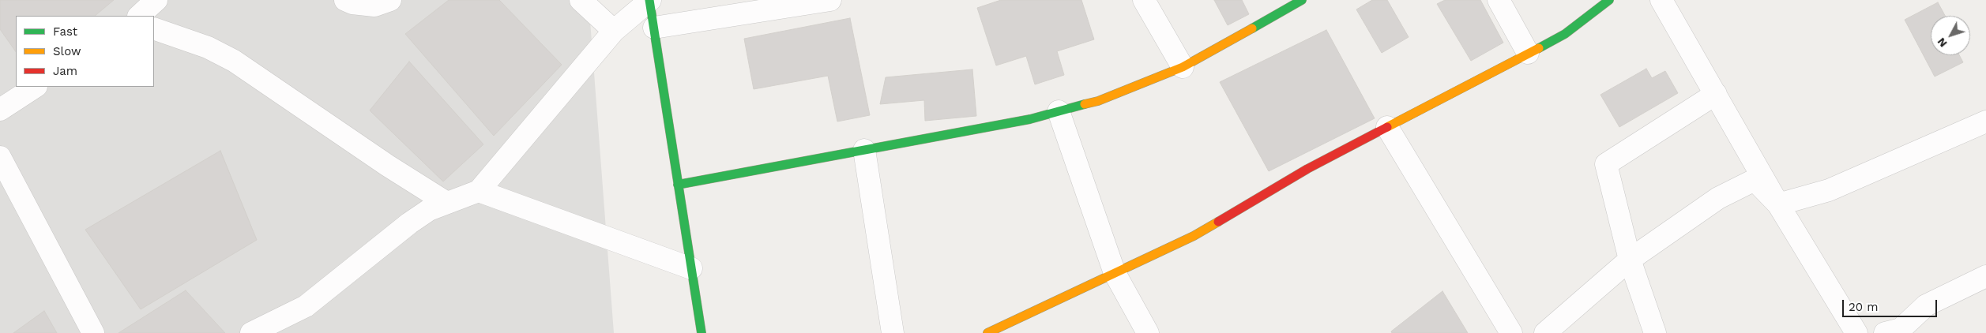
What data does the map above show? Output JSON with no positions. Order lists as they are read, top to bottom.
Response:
{
  "legend": ["Fast", "Slow", "Jam"],
  "scale_bar": "20 m",
  "north": "bottom left"
}
